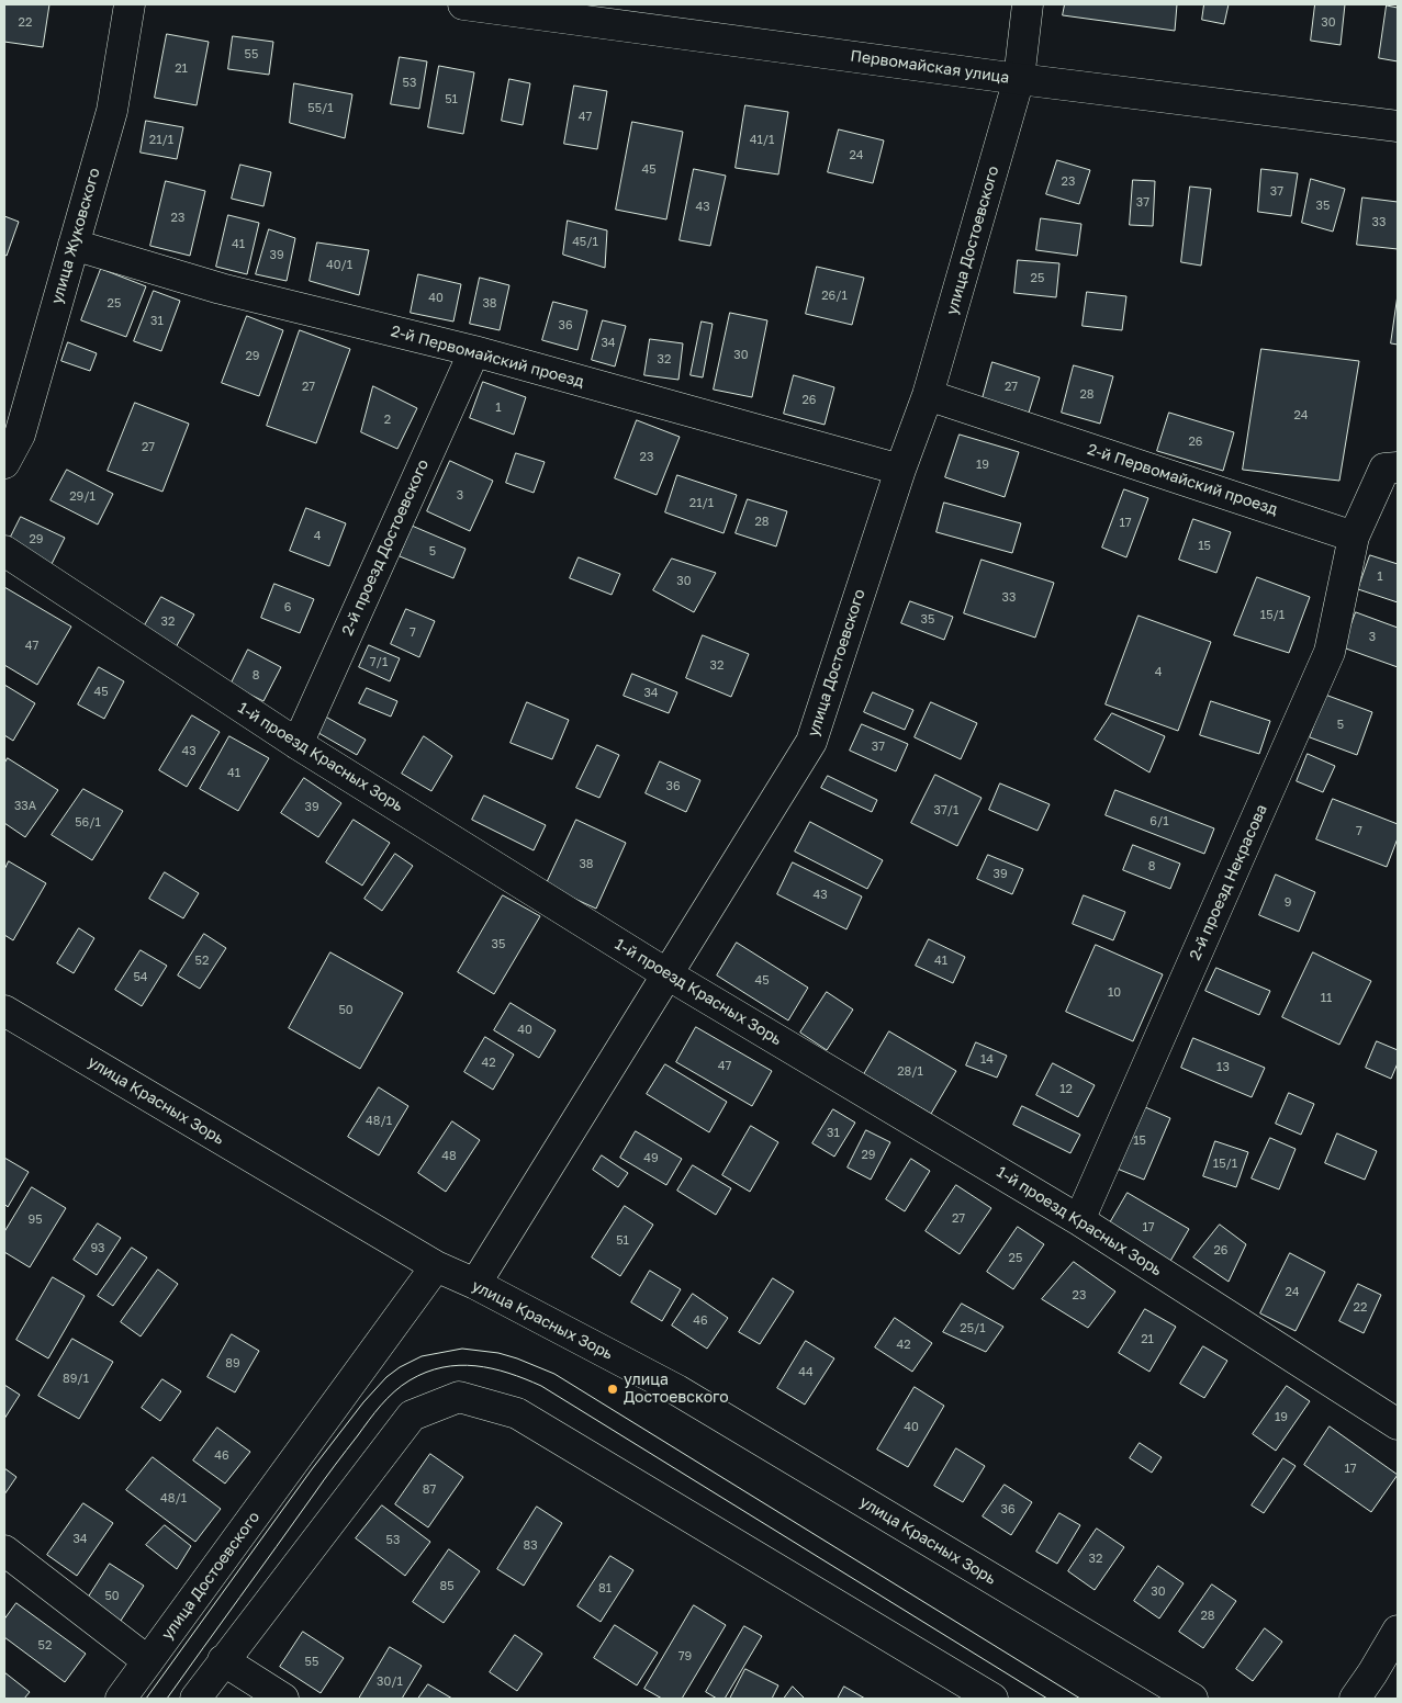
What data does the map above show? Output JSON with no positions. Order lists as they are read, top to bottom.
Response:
{
  "streets": {
    "street": [
      "Первомайская улица",
      "улица Жуковского",
      "улица Достоевского",
      "2-й Первомайский проезд",
      "2-й проезд Достоевского",
      "1-й проезд Красных Зорь",
      "2-й проезд Некрасова",
      "улица Красных Зорь"
    ]
  },
  "crossings": [
    ["Первомайская улица", "улица Достоевского"],
    ["улица Жуковского", "2-й Первомайский проезд"],
    ["улица Достоевского", "2-й Первомайский проезд"],
    ["улица Достоевского", "1-й проезд Красных Зорь"],
    ["улица Достоевского", "улица Красных Зорь"],
    ["2-й Первомайский проезд", "2-й проезд Достоевского"],
    ["2-й Первомайский проезд", "2-й проезд Некрасова"],
    ["2-й проезд Достоевского", "1-й проезд Красных Зорь"],
    ["1-й проезд Красных Зорь", "2-й проезд Некрасова"]
  ],
  "places": ["улица Достоевского"],
  "house_numbers": [
    "22",
    "30",
    "55",
    "21",
    "53",
    "51",
    "55/1",
    "47",
    "21/1",
    "41/1",
    "24",
    "45",
    "23",
    "37",
    "37",
    "35",
    "43",
    "23",
    "33",
    "45/1",
    "41",
    "39",
    "40/1",
    "25",
    "26/1",
    "40",
    "25",
    "38",
    "31",
    "36",
    "34",
    "30",
    "29",
    "32",
    "27",
    "27",
    "28",
    "26",
    "1",
    "24",
    "2",
    "26",
    "27",
    "23",
    "19",
    "3",
    "29/1",
    "21/1",
    "28",
    "17",
    "4",
    "29",
    "15",
    "5",
    "1",
    "30",
    "33",
    "6",
    "15/1",
    "35",
    "32",
    "7",
    "3",
    "47",
    "7/1",
    "32",
    "4",
    "8",
    "45",
    "34",
    "5",
    "37",
    "43",
    "41",
    "36",
    "33А",
    "39",
    "37/1",
    "6/1",
    "56/1",
    "7",
    "38",
    "8",
    "39",
    "43",
    "9",
    "35",
    "52",
    "41",
    "54",
    "45",
    "10",
    "11",
    "50",
    "40",
    "14",
    "42",
    "47",
    "13",
    "28/1",
    "12",
    "48/1",
    "31",
    "15",
    "29",
    "48",
    "49",
    "15/1",
    "27",
    "95",
    "17",
    "51",
    "93",
    "26",
    "25",
    "24",
    "23",
    "22",
    "46",
    "25/1",
    "21",
    "42",
    "89",
    "44",
    "89/1",
    "19",
    "40",
    "46",
    "17",
    "87",
    "48/1",
    "36",
    "34",
    "53",
    "83",
    "32",
    "85",
    "81",
    "30",
    "50",
    "28",
    "52",
    "79",
    "55",
    "30/1"
  ]
}
